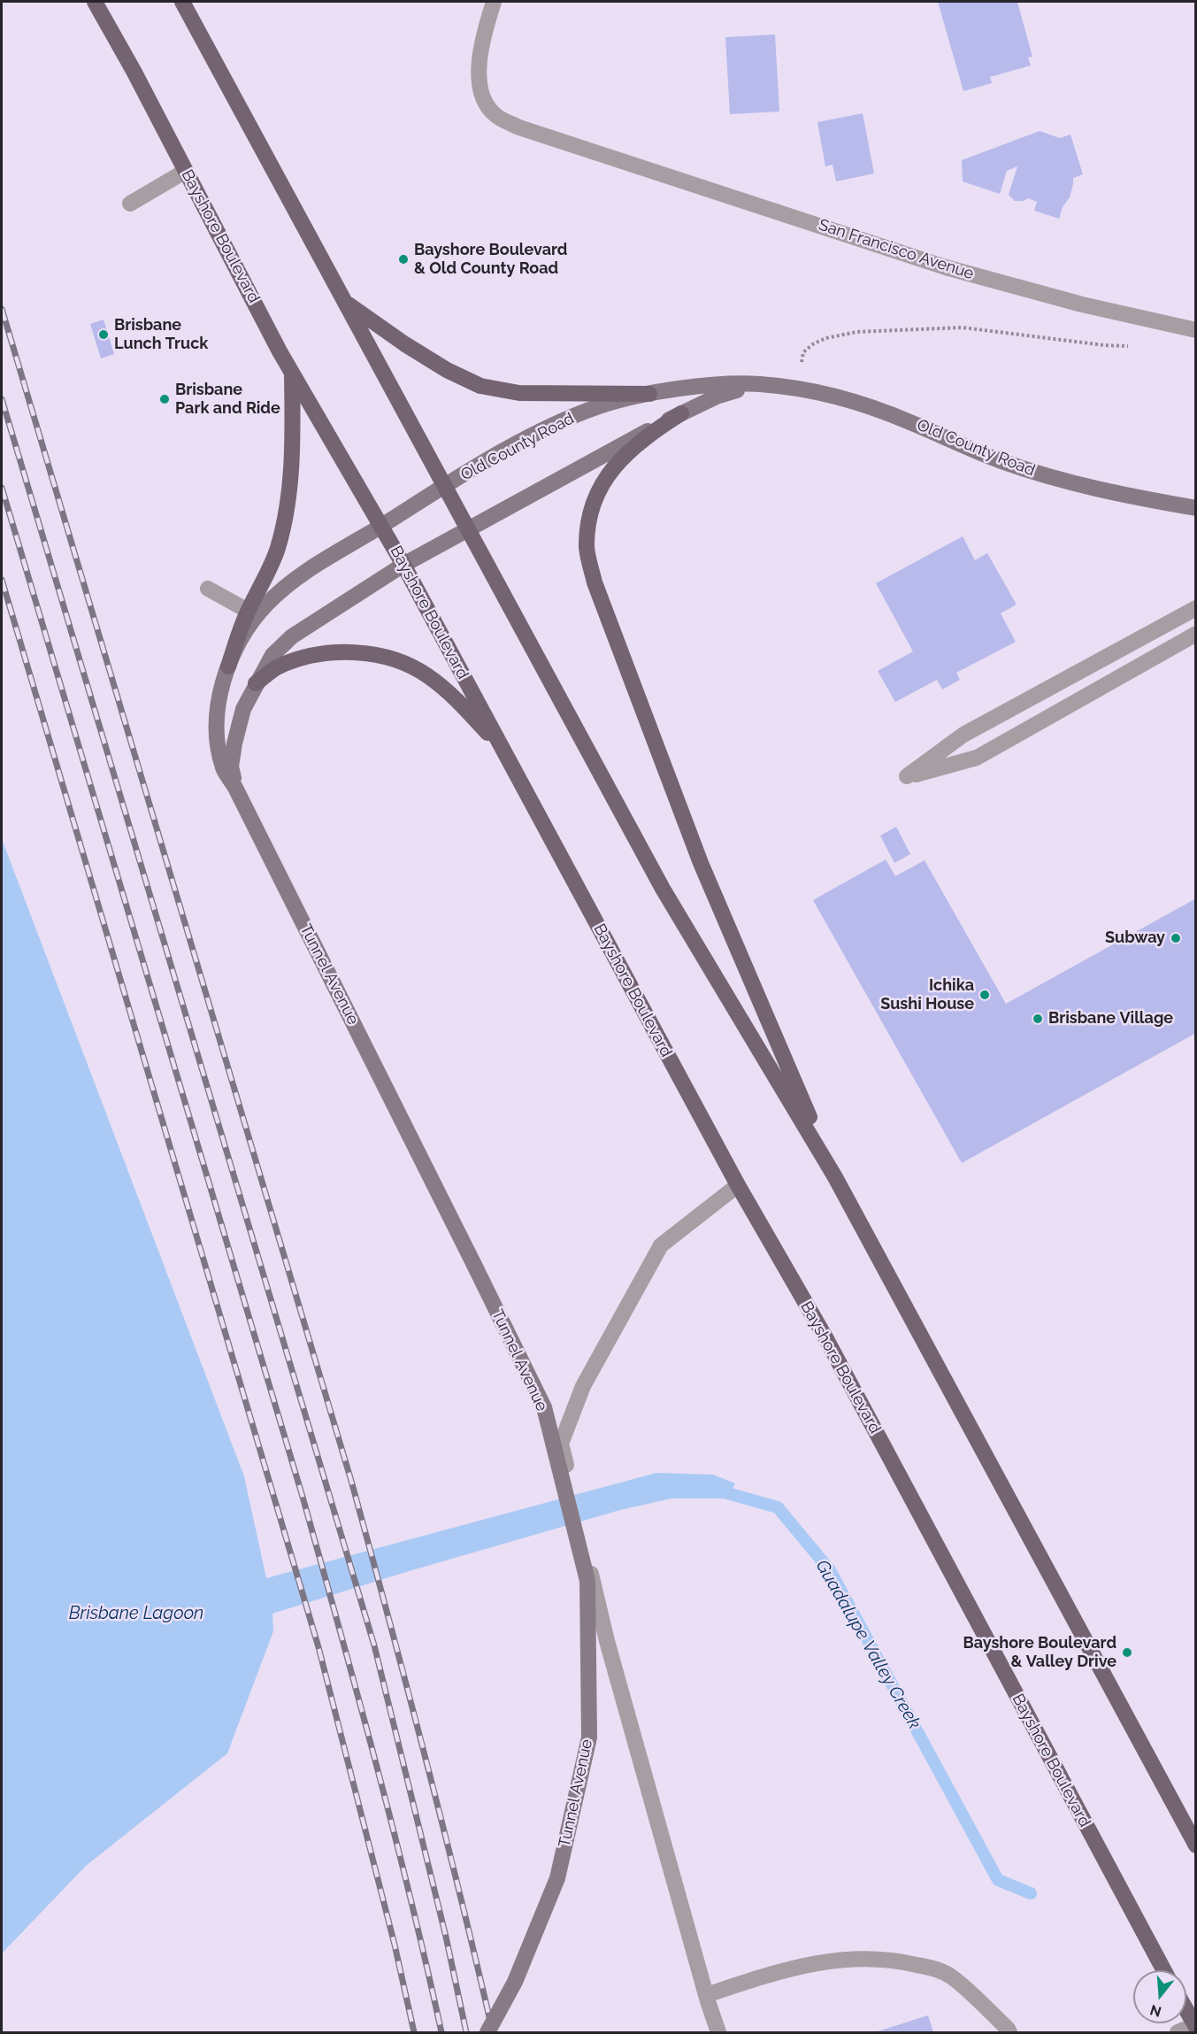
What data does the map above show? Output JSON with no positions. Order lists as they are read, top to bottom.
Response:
{
  "streets": {
    "main road": ["Bayshore Boulevard"],
    "street": ["San Francisco Avenue", "Old County Road", "Tunnel Avenue"]
  },
  "crossings": [
    ["Bayshore Boulevard", "Old County Road"],
    ["Bayshore Boulevard", "Tunnel Avenue"],
    ["Old County Road", "Tunnel Avenue"]
  ],
  "water": ["Brisbane Lagoon", "Guadalupe Valley Creek"],
  "places": [
    "Bayshore Boulevard & Old County Road",
    "Brisbane Lunch Truck",
    "Brisbane Park and Ride",
    "Subway",
    "Ichika Sushi House",
    "Brisbane Village",
    "Bayshore Boulevard & Valley Drive"
  ],
  "north": "bottom"
}
